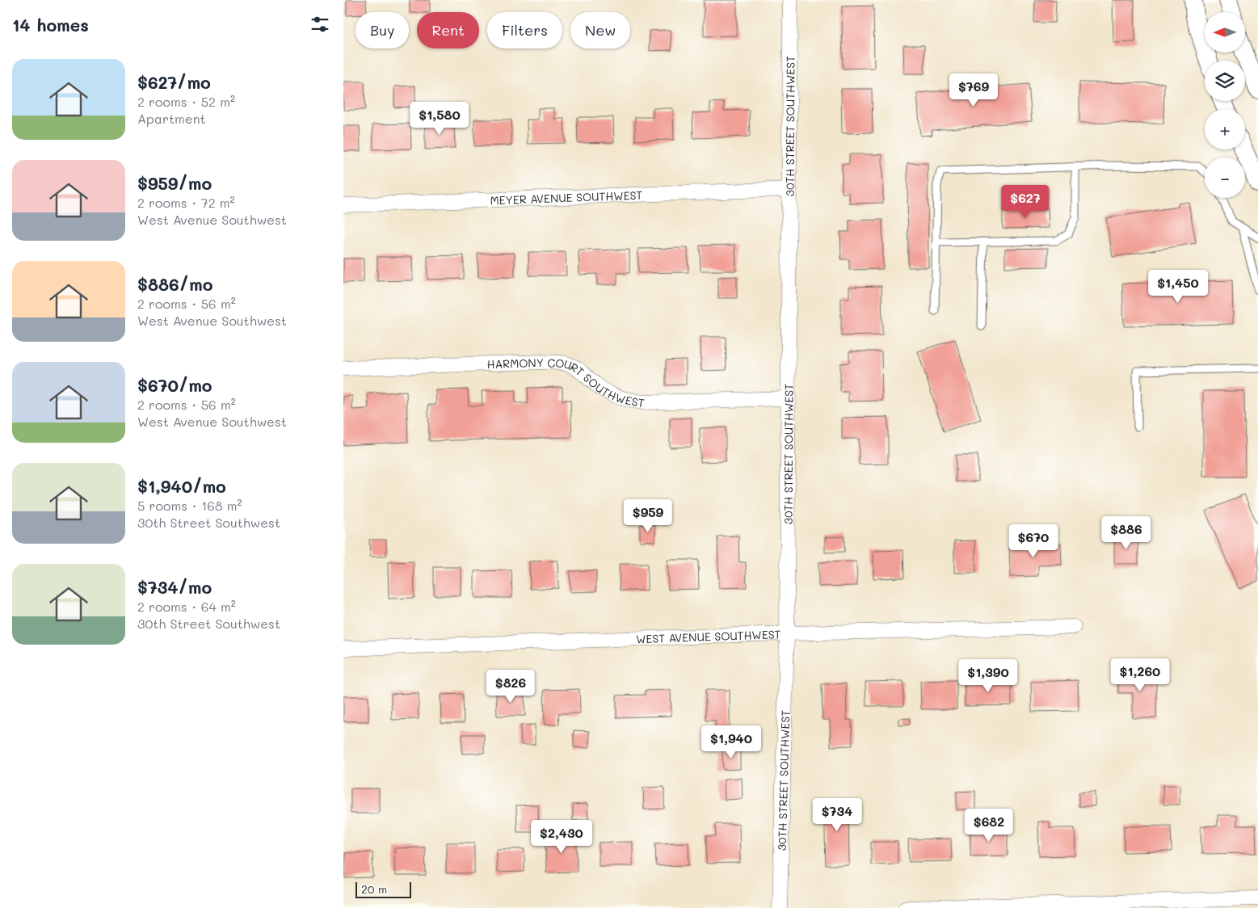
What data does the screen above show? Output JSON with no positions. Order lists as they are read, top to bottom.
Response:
{
  "streets": {
    "street": [
      "30TH STREET SOUTHWEST",
      "MEYER AVENUE SOUTHWEST",
      "HARMONY COURT SOUTHWEST",
      "WEST AVENUE SOUTHWEST"
    ]
  },
  "crossings": [
    ["30TH STREET SOUTHWEST", "MEYER AVENUE SOUTHWEST"],
    ["30TH STREET SOUTHWEST", "HARMONY COURT SOUTHWEST"],
    ["30TH STREET SOUTHWEST", "WEST AVENUE SOUTHWEST"]
  ],
  "scale_bar": "20 m",
  "north": "left",
  "page": {
    "heading": "14 homes",
    "map_buttons": ["+", "−"],
    "chip": [
      "Buy",
      "Rent",
      "Filters",
      "New"
    ],
    "list": [
      {
        "name": "$627/mo",
        "note": "2 rooms · 52 m² · Apartment"
      },
      {
        "name": "$959/mo",
        "note": "2 rooms · 72 m² · West Avenue Southwest"
      },
      {
        "name": "$886/mo",
        "note": "2 rooms · 56 m² · West Avenue Southwest"
      },
      {
        "name": "$670/mo",
        "note": "2 rooms · 56 m² · West Avenue Southwest"
      },
      {
        "name": "$1,940/mo",
        "note": "5 rooms · 168 m² · 30th Street Southwest"
      },
      {
        "name": "$734/mo",
        "note": "2 rooms · 64 m² · 30th Street Southwest"
      }
    ],
    "price": [
      "$769",
      "$1,580",
      "$627",
      "$1,450",
      "$959",
      "$886",
      "$670",
      "$1,260",
      "$1,390",
      "$826",
      "$1,940",
      "$734",
      "$682",
      "$2,430"
    ],
    "scale": "20 m"
  }
}
